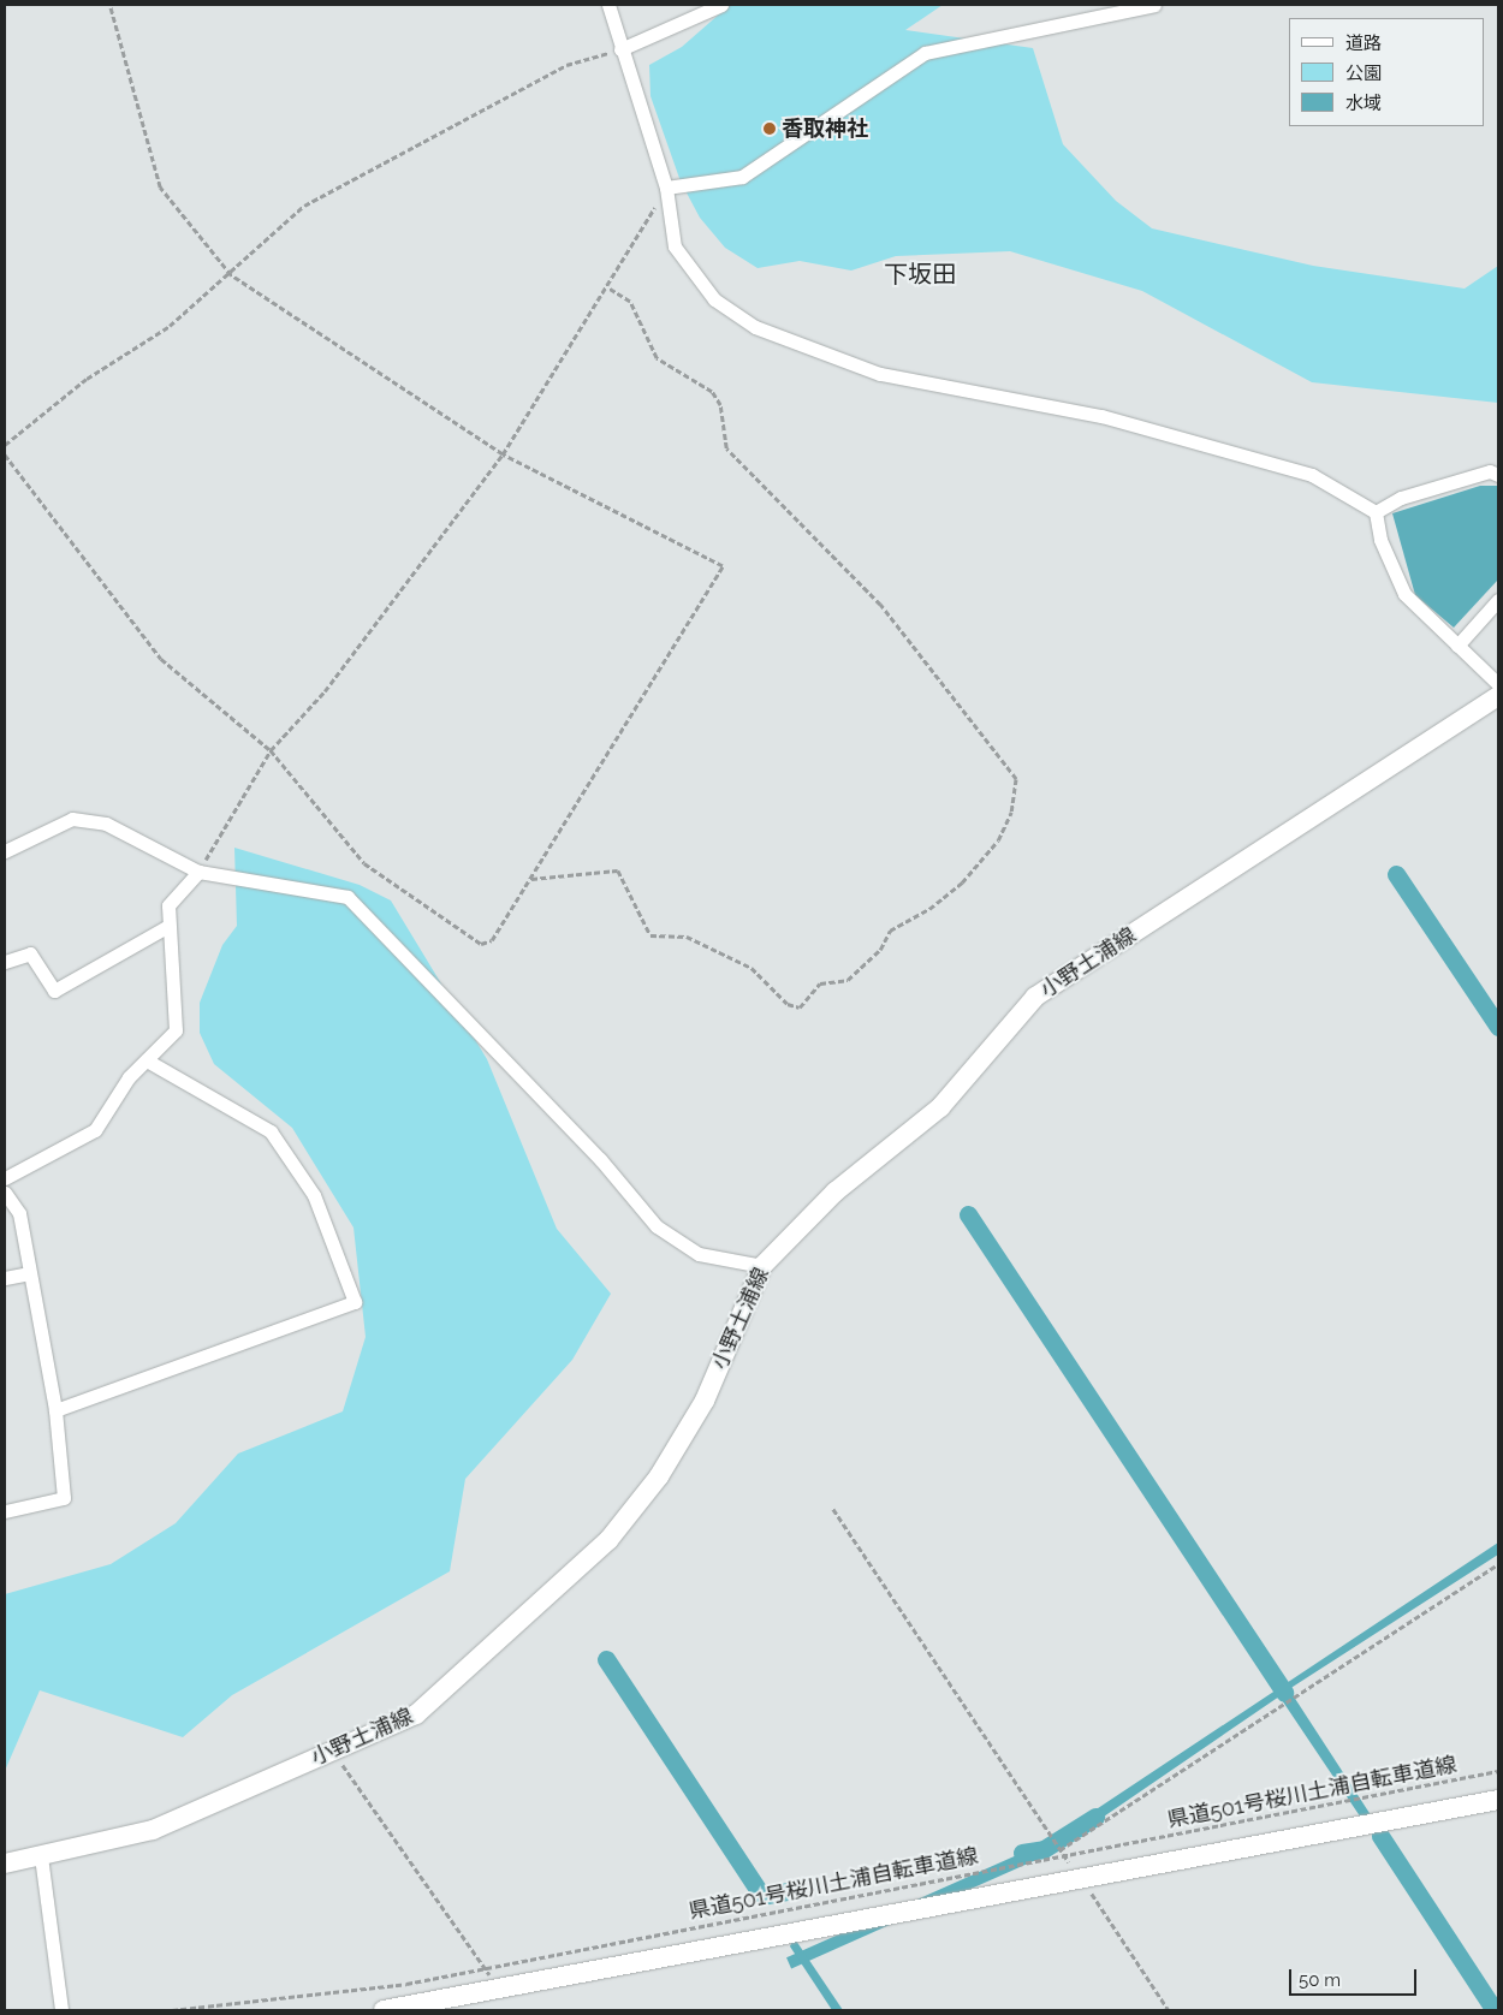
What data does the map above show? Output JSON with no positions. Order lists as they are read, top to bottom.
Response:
{
  "streets": {
    "main road": ["小野土浦線"],
    "path": ["県道501号桜川土浦自転車道線"]
  },
  "districts": ["下坂田"],
  "places": ["香取神社"],
  "legend": ["道路", "公園", "水域"],
  "scale_bar": "50 m"
}
